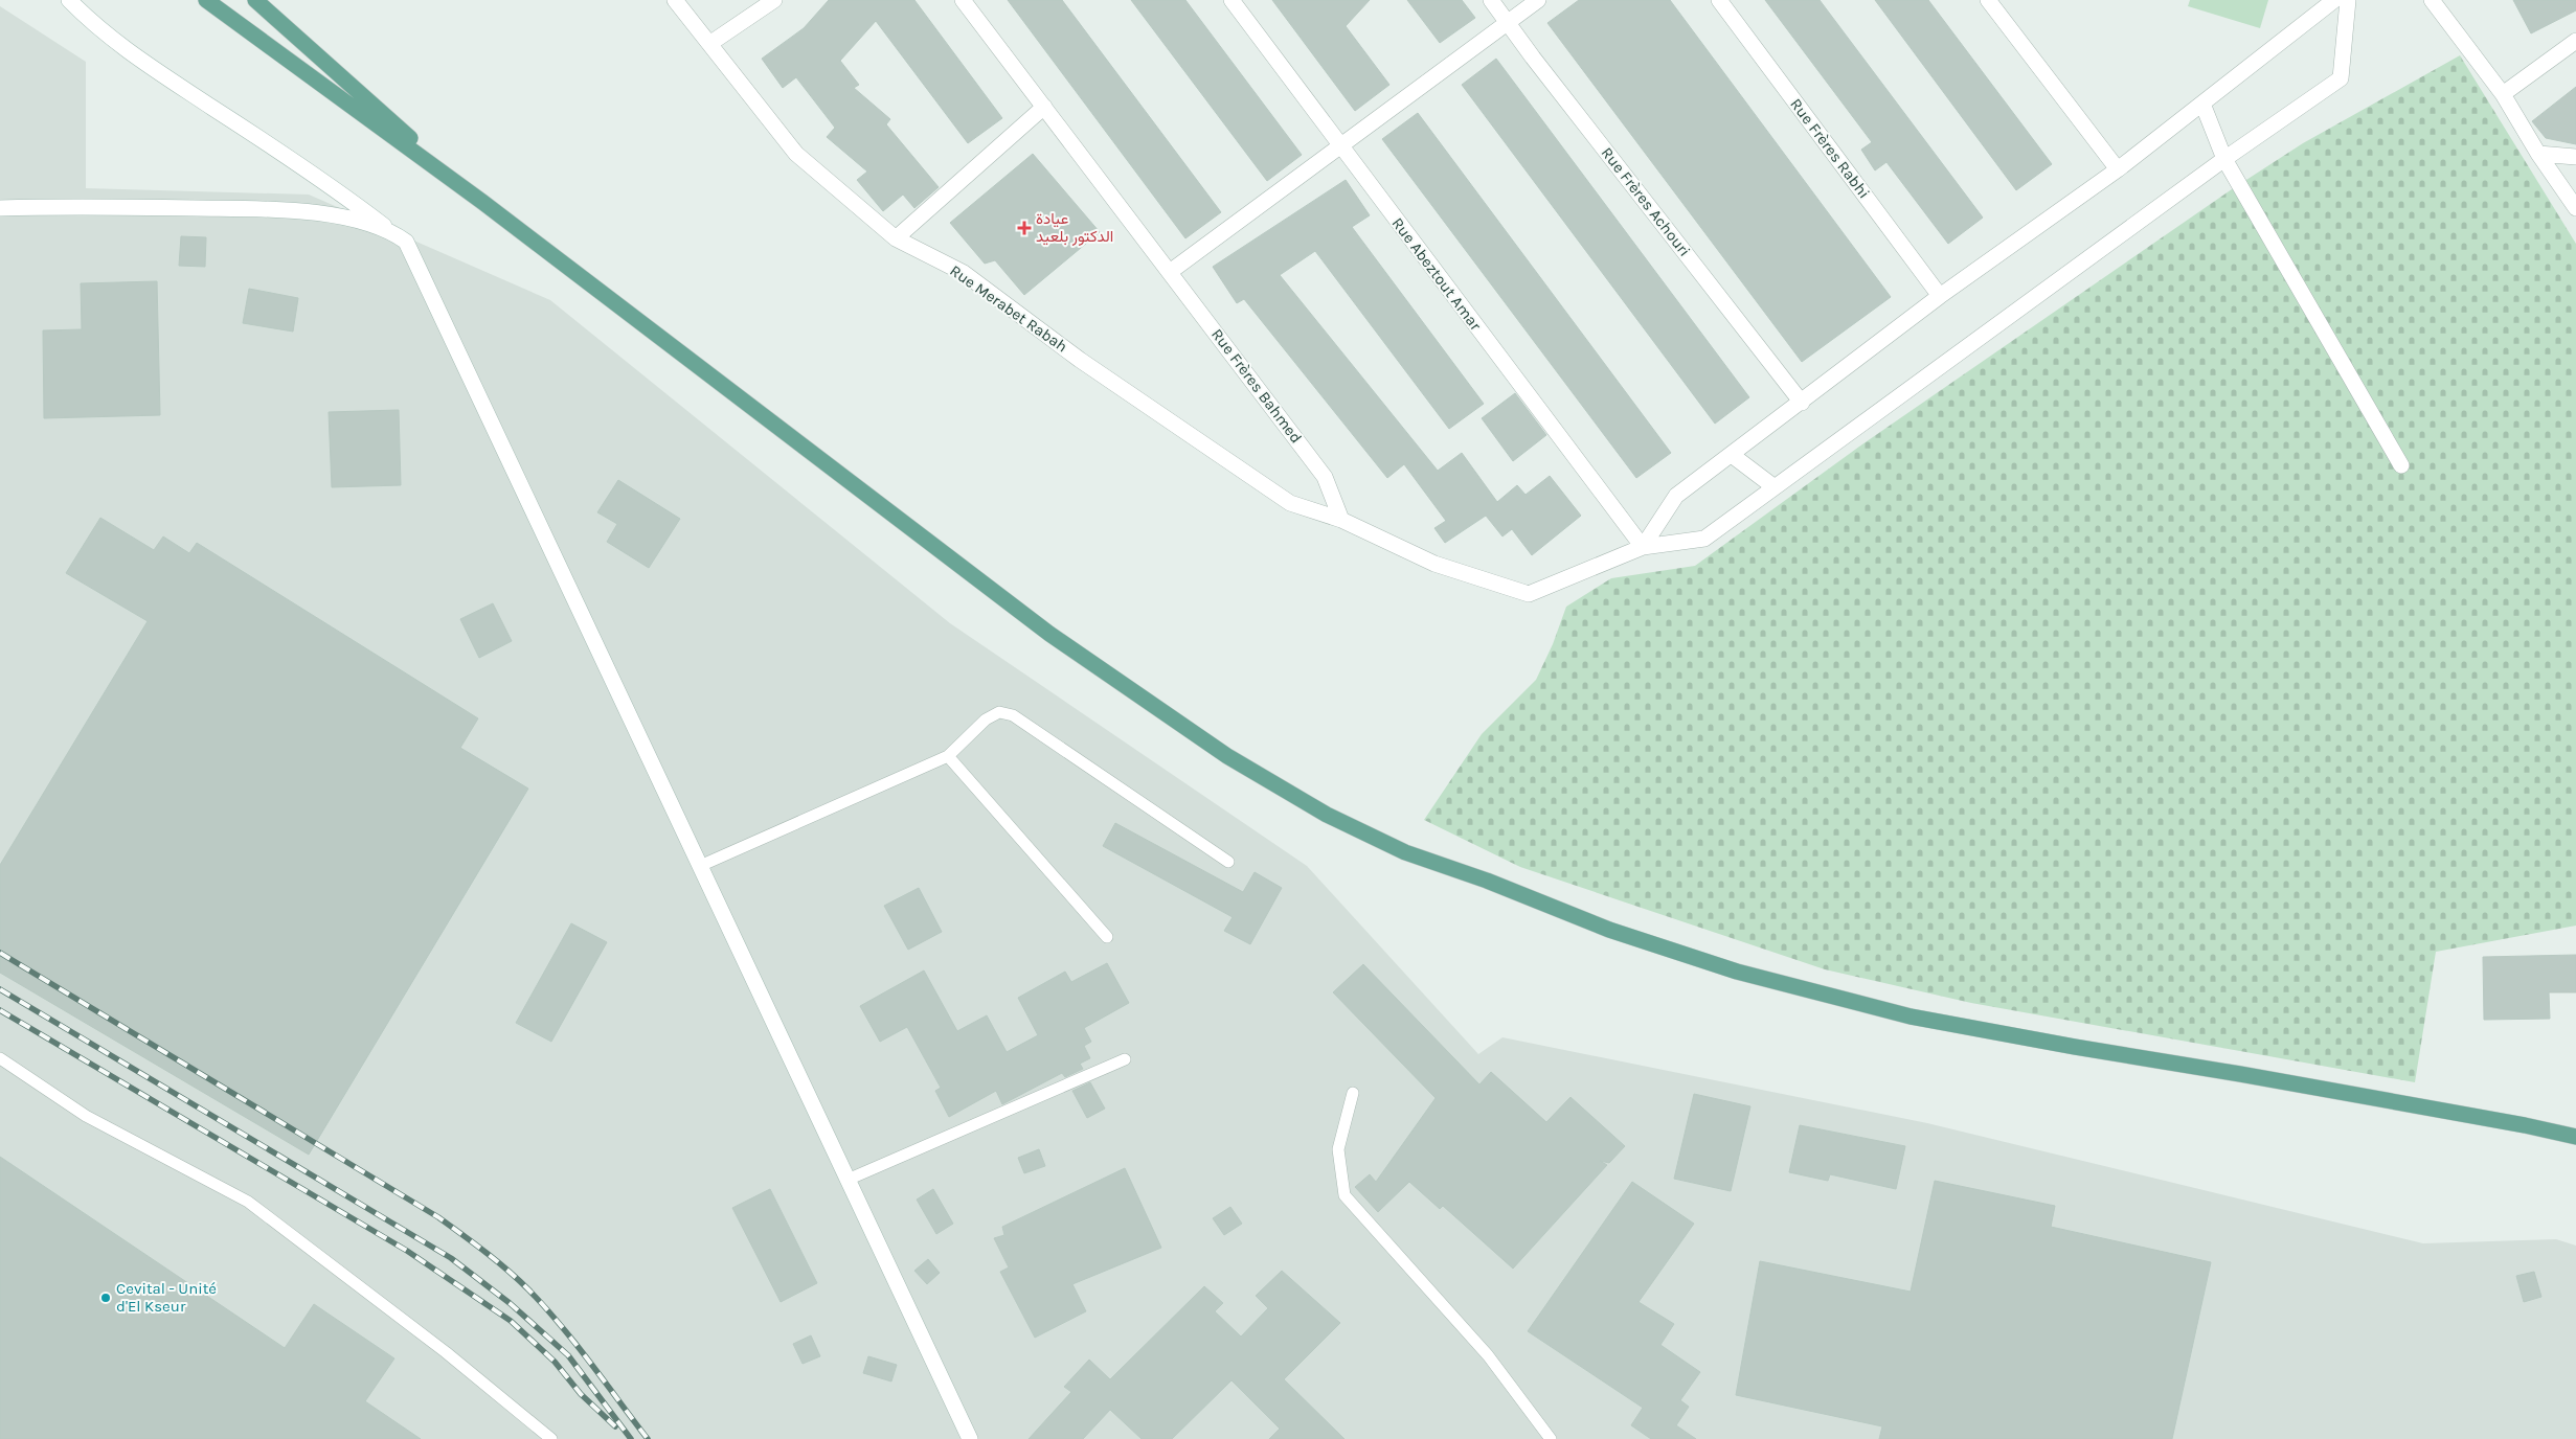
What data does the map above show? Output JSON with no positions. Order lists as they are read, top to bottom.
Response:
{
  "streets": {
    "street": [
      "Rue Frères Rabhi",
      "Rue Frères Achouri",
      "Rue Abeztout Amar",
      "Rue Merabet Rabah",
      "Rue Frères Bahmed"
    ]
  },
  "crossings": [
    ["Rue Merabet Rabah", "Rue Frères Bahmed"]
  ],
  "places": {
    "health": ["عيادة الدكتور بلعيد"],
    "other": ["Cevital - Unité d'El Kseur"]
  }
}
